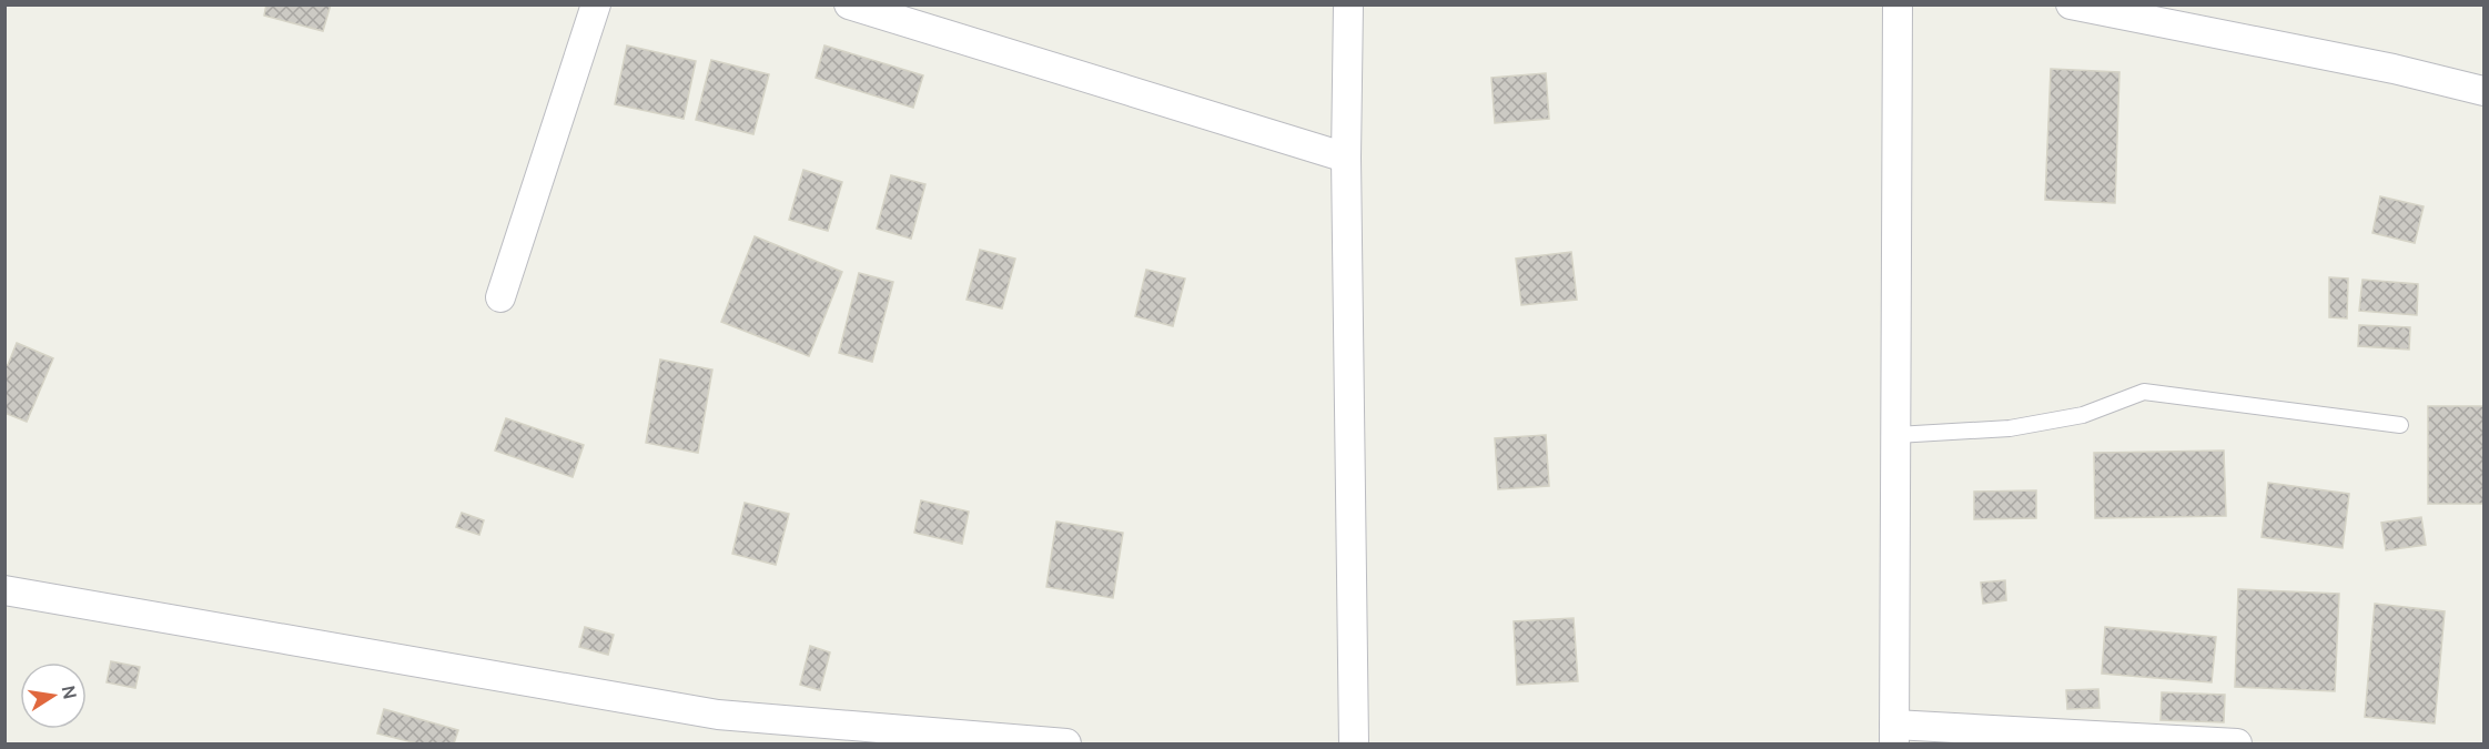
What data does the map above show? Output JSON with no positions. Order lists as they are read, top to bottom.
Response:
{
  "north": "right"
}
